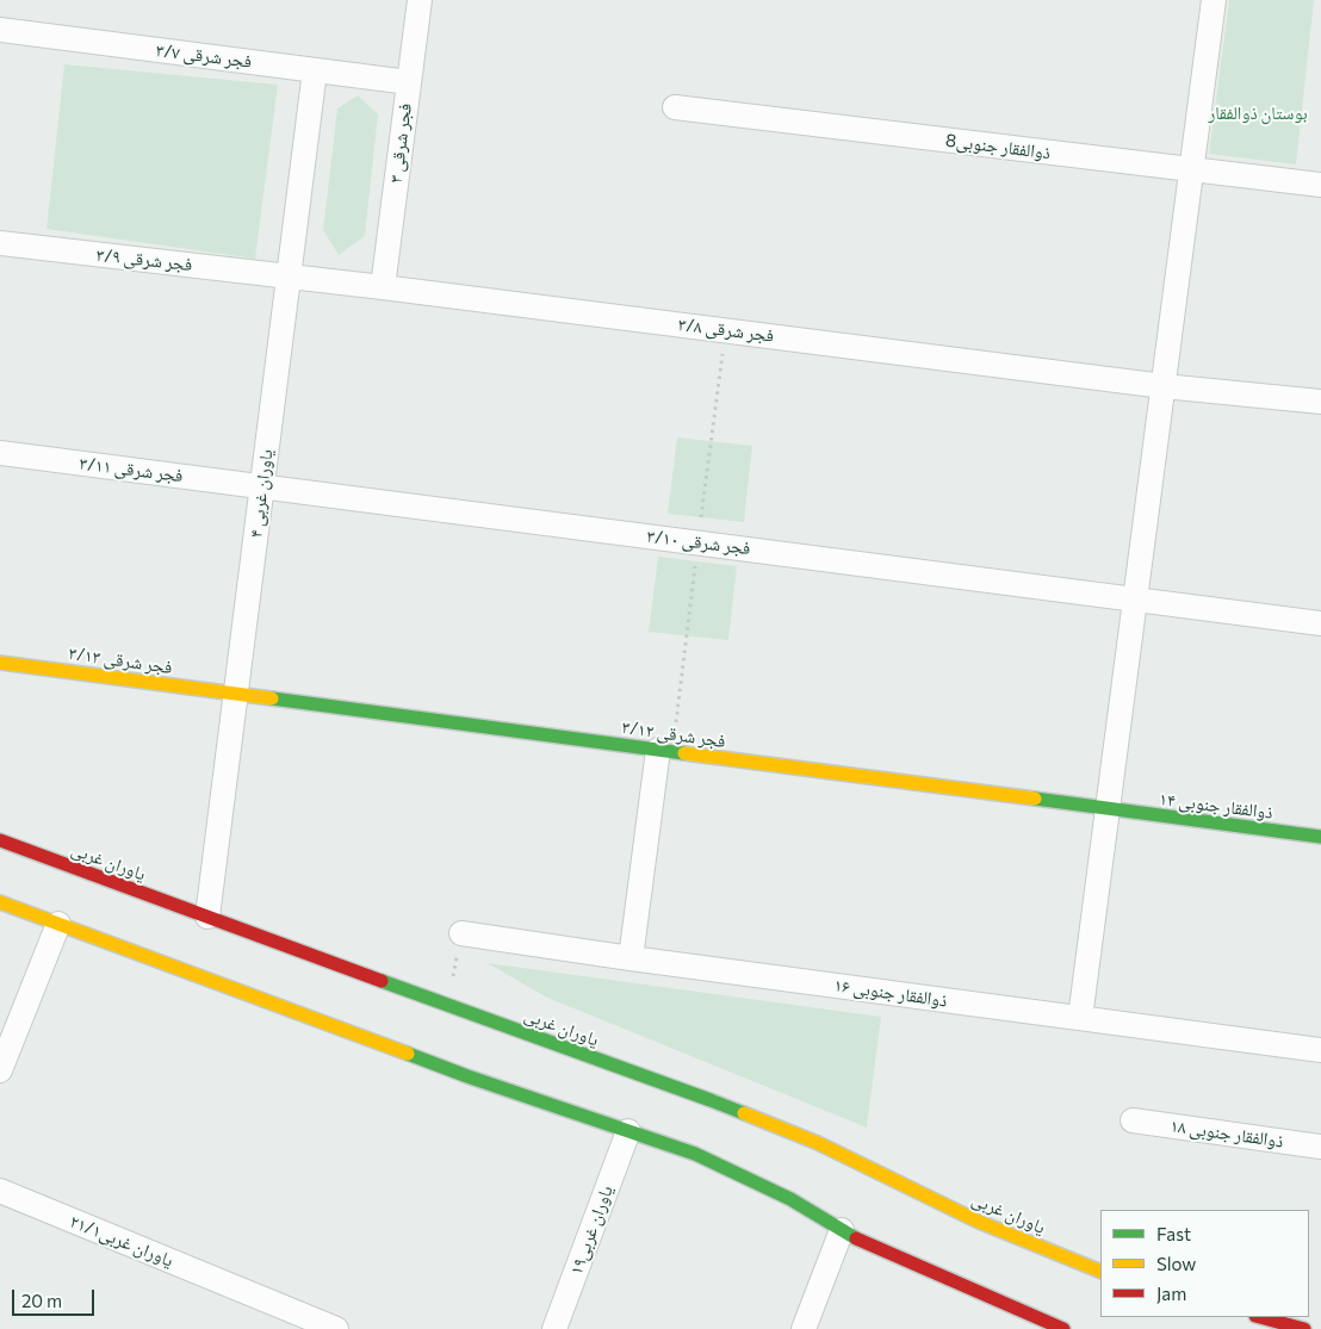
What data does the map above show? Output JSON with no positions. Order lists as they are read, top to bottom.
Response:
{
  "streets": {
    "main road": [
      "۳/۱۳ فجر شرقی",
      "۳/۱۲ فجر شرقی",
      "۱۴ ذوالفقار جنوبی",
      "یاوران غربی"
    ],
    "street": [
      "۳/۷ فجر شرقی",
      "۳ فجر شرقی",
      "8ذوالفقار جنوبی",
      "۳/۹ فجر شرقی",
      "۳/۸ فجر شرقی",
      "۳/۱۱ فجر شرقی",
      "۴ یاوران غربی",
      "۳/۱۰ فجر شرقی",
      "۱۶ ذوالفقار جنوبی",
      "۱۸ ذوالفقار جنوبی",
      "یاوران غربی۱۹",
      "یاوران غربی۲۱/۱"
    ]
  },
  "crossings": [
    ["۳/۷ فجر شرقی", "۳ فجر شرقی"],
    ["۳/۷ فجر شرقی", "۴ یاوران غربی"],
    ["۳ فجر شرقی", "۳/۸ فجر شرقی"],
    ["۳/۹ فجر شرقی", "۳/۸ فجر شرقی"],
    ["۳/۹ فجر شرقی", "۴ یاوران غربی"],
    ["۳/۸ فجر شرقی", "۴ یاوران غربی"],
    ["۳/۱۱ فجر شرقی", "۴ یاوران غربی"],
    ["۳/۱۱ فجر شرقی", "۳/۱۰ فجر شرقی"],
    ["۴ یاوران غربی", "۳/۱۰ فجر شرقی"],
    ["۴ یاوران غربی", "۳/۱۳ فجر شرقی"],
    ["۴ یاوران غربی", "۳/۱۲ فجر شرقی"],
    ["۴ یاوران غربی", "یاوران غربی"],
    ["۳/۱۳ فجر شرقی", "۳/۱۲ فجر شرقی"],
    ["۳/۱۲ فجر شرقی", "۱۴ ذوالفقار جنوبی"]
  ],
  "parks": ["بوستان ذوالفقار"],
  "legend": ["Fast", "Slow", "Jam"],
  "scale_bar": "20 m"
}
